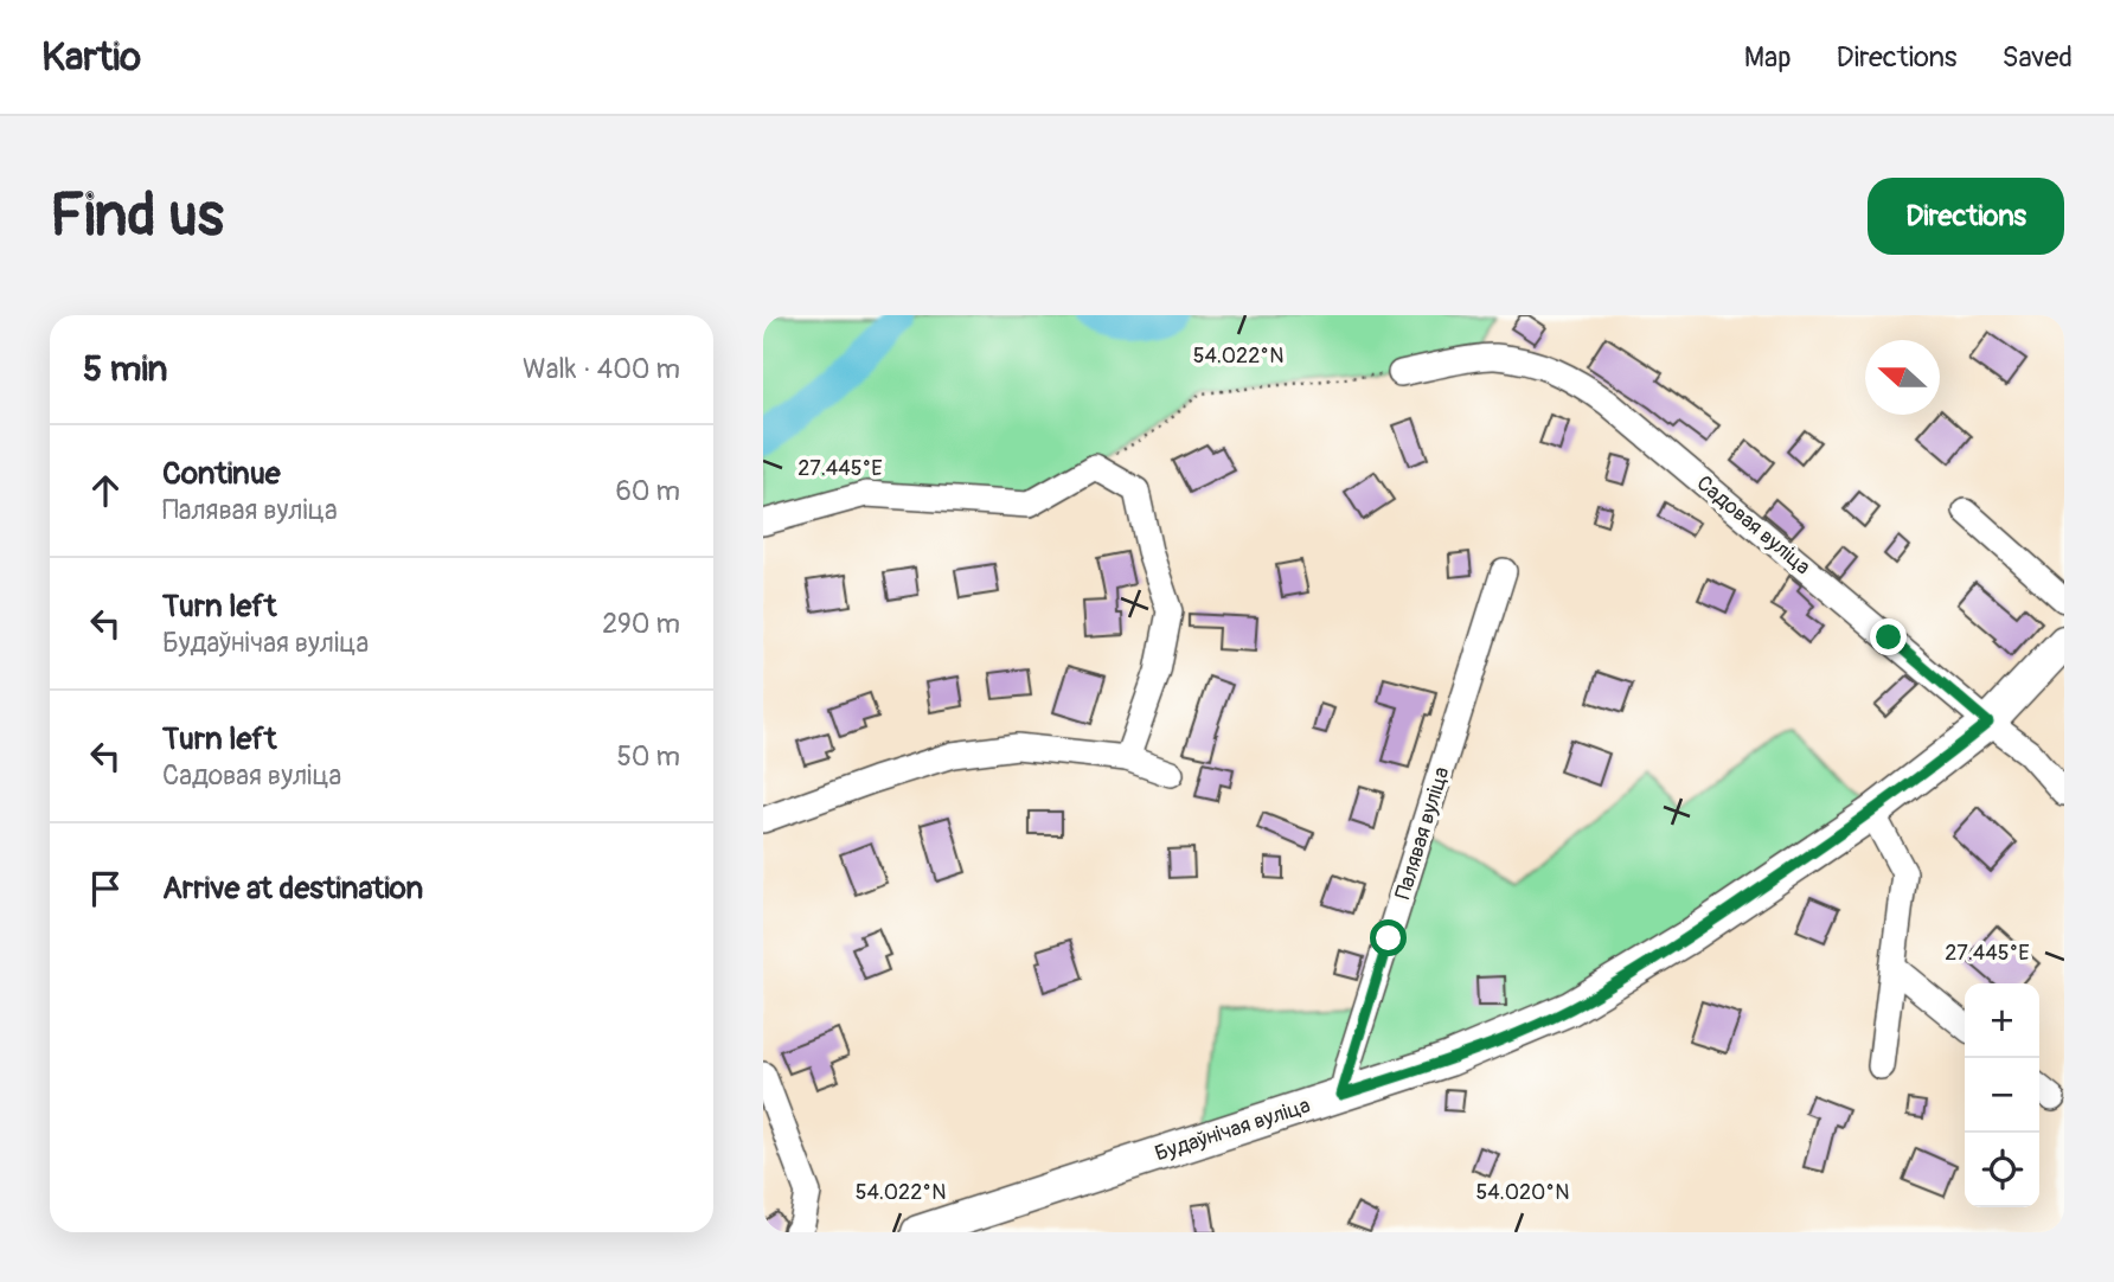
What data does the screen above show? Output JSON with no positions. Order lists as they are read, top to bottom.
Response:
{
  "streets": {
    "main road": ["Будаўнічая вуліца"],
    "street": ["Садовая вуліца", "Палявая вуліца"]
  },
  "crossings": [
    ["Садовая вуліца", "Будаўнічая вуліца"],
    ["Палявая вуліца", "Будаўнічая вуліца"]
  ],
  "north": "left",
  "page": {
    "header": "Kartio",
    "nav": ["Map", "Directions", "Saved"],
    "buttons": "Directions",
    "title": "Find us",
    "heading": ["5 min", "Walk · 400 m"],
    "list": [
      ["Continue", "Палявая вуліца", "60 m"],
      ["Turn left", "Будаўнічая вуліца", "290 m"],
      ["Turn left", "Садовая вуліца", "50 m"],
      "Arrive at destination"
    ],
    "map_buttons": ["+", "−"]
  },
  "coordinates": ["54.022°N", "27.445°E", "54.020°N"]
}
